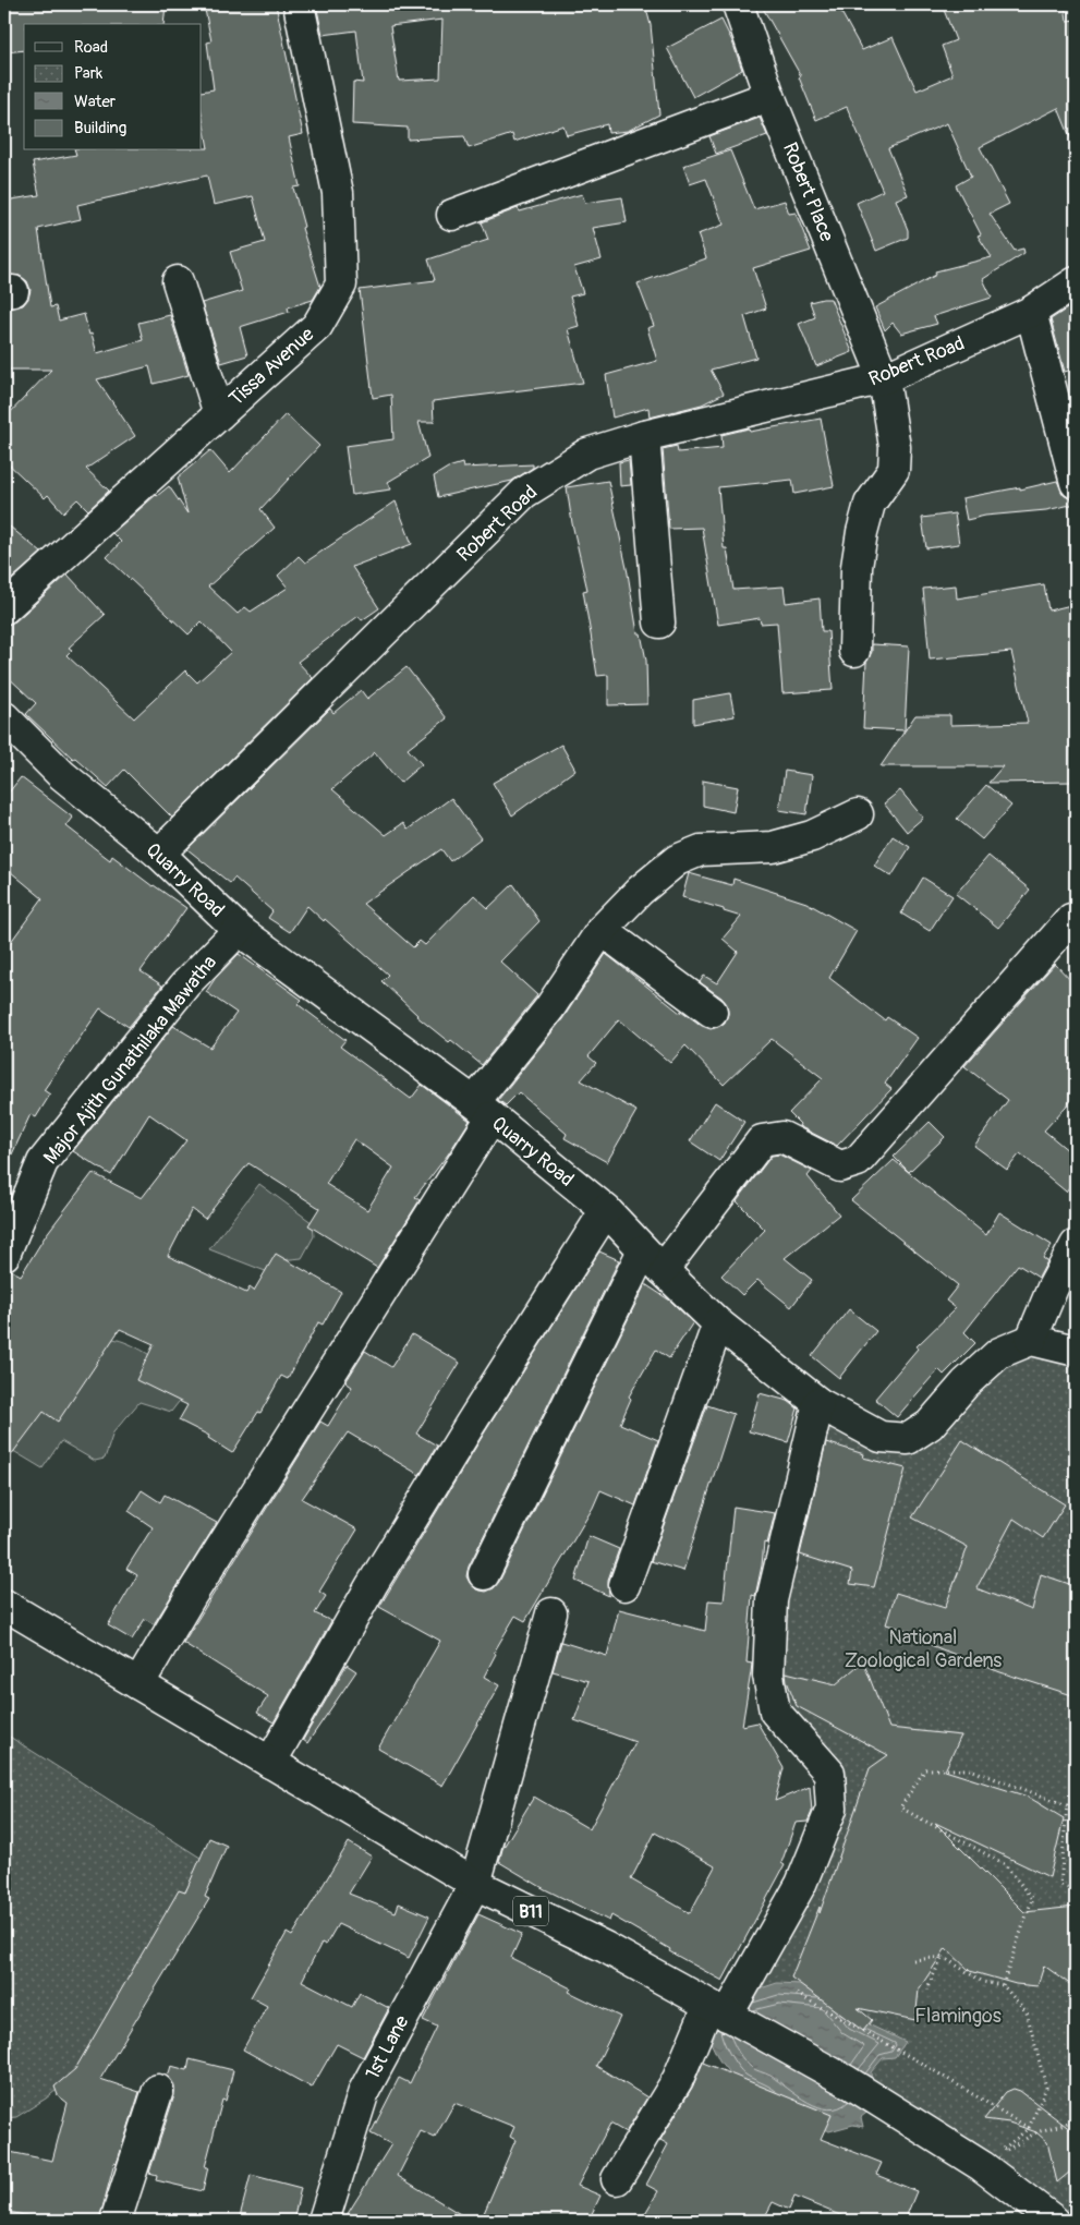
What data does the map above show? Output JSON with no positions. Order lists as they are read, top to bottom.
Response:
{
  "streets": {
    "street": [
      "Robert Place",
      "Robert Road",
      "Tissa Avenue",
      "Quarry Road",
      "Major Ajith Gunathilaka Mawatha",
      "B11",
      "1st Lane"
    ]
  },
  "crossings": [
    ["Robert Place", "Robert Road"],
    ["Robert Road", "Quarry Road"],
    ["Quarry Road", "Major Ajith Gunathilaka Mawatha"],
    ["B11", "1st Lane"]
  ],
  "parks": ["National Zoological Gardens", "Flamingos"],
  "legend": [
    "Road",
    "Park",
    "Water",
    "Building"
  ]
}
